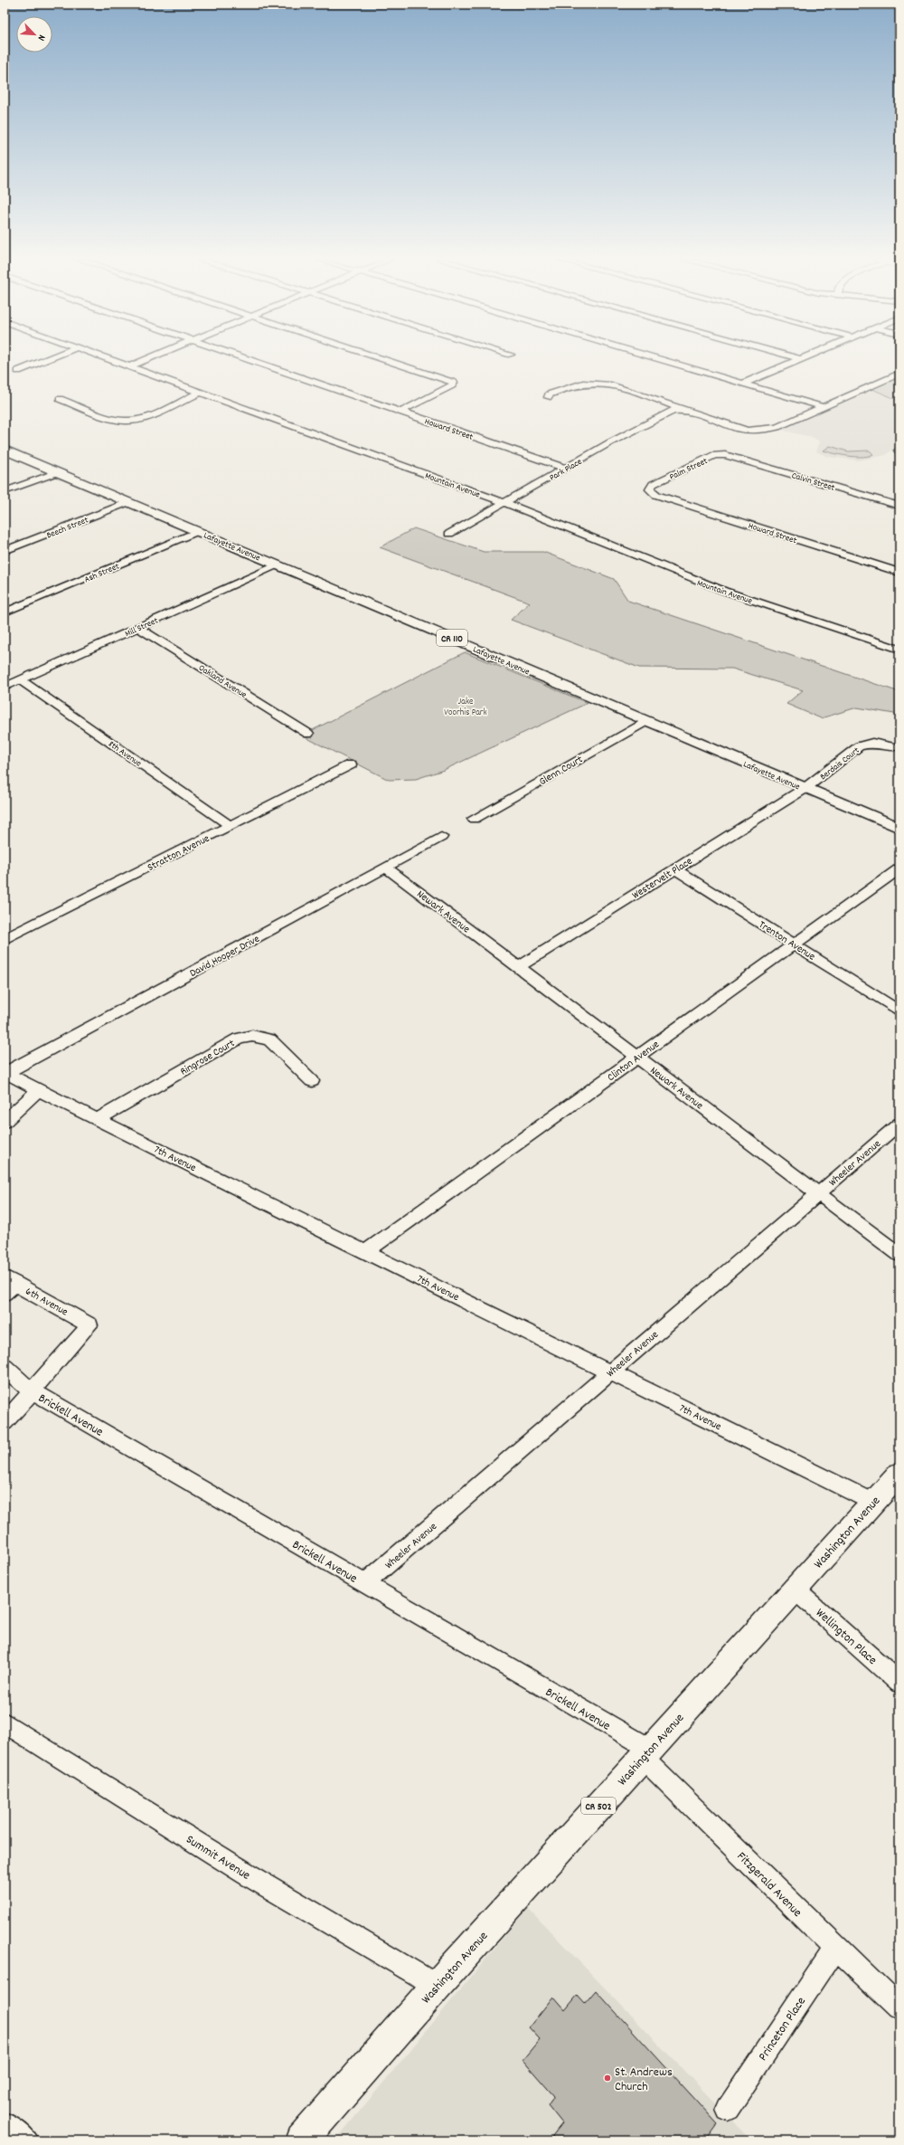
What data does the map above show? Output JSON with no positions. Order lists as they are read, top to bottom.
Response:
{
  "streets": {
    "main road": [
      "Lafayette Avenue",
      "CR 110",
      "Washington Avenue",
      "CR 502"
    ],
    "street": [
      "Howard Street",
      "Palm Street",
      "Park Place",
      "Calvin Street",
      "Mountain Avenue",
      "Beech Street",
      "Ash Street",
      "Mill Street",
      "Oakland Avenue",
      "8th Avenue",
      "Berdais Court",
      "Glenn Court",
      "Stratton Avenue",
      "Westervelt Place",
      "Newark Avenue",
      "Trenton Avenue",
      "David Hooper Drive",
      "Ringrose Court",
      "Clinton Avenue",
      "7th Avenue",
      "Wheeler Avenue",
      "6th Avenue",
      "Brickell Avenue",
      "Wellington Place",
      "Summit Avenue",
      "Fitzgerald Avenue",
      "Princeton Place"
    ]
  },
  "crossings": [
    ["Howard Street", "Palm Street"],
    ["Howard Street", "Park Place"],
    ["Palm Street", "Calvin Street"],
    ["Park Place", "Mountain Avenue"],
    ["Beech Street", "Lafayette Avenue"],
    ["Lafayette Avenue", "Ash Street"],
    ["Lafayette Avenue", "Mill Street"],
    ["Lafayette Avenue", "Berdais Court"],
    ["Lafayette Avenue", "Glenn Court"],
    ["Lafayette Avenue", "Westervelt Place"],
    ["Mill Street", "Oakland Avenue"],
    ["Mill Street", "8th Avenue"],
    ["8th Avenue", "Stratton Avenue"],
    ["Berdais Court", "Westervelt Place"],
    ["Westervelt Place", "Newark Avenue"],
    ["Westervelt Place", "Trenton Avenue"],
    ["Newark Avenue", "David Hooper Drive"],
    ["Newark Avenue", "Clinton Avenue"],
    ["Newark Avenue", "Wheeler Avenue"],
    ["Trenton Avenue", "Clinton Avenue"],
    ["David Hooper Drive", "7th Avenue"],
    ["Ringrose Court", "7th Avenue"],
    ["Clinton Avenue", "7th Avenue"],
    ["7th Avenue", "Wheeler Avenue"],
    ["7th Avenue", "Washington Avenue"],
    ["Wheeler Avenue", "Brickell Avenue"],
    ["6th Avenue", "Brickell Avenue"],
    ["Brickell Avenue", "Washington Avenue"],
    ["Brickell Avenue", "Fitzgerald Avenue"],
    ["Washington Avenue", "Wellington Place"],
    ["Washington Avenue", "Summit Avenue"],
    ["Washington Avenue", "Fitzgerald Avenue"],
    ["Fitzgerald Avenue", "Princeton Place"]
  ],
  "parks": ["Jake Voorhis Park"],
  "places": ["St. Andrews Church"],
  "north": "bottom right"
}
